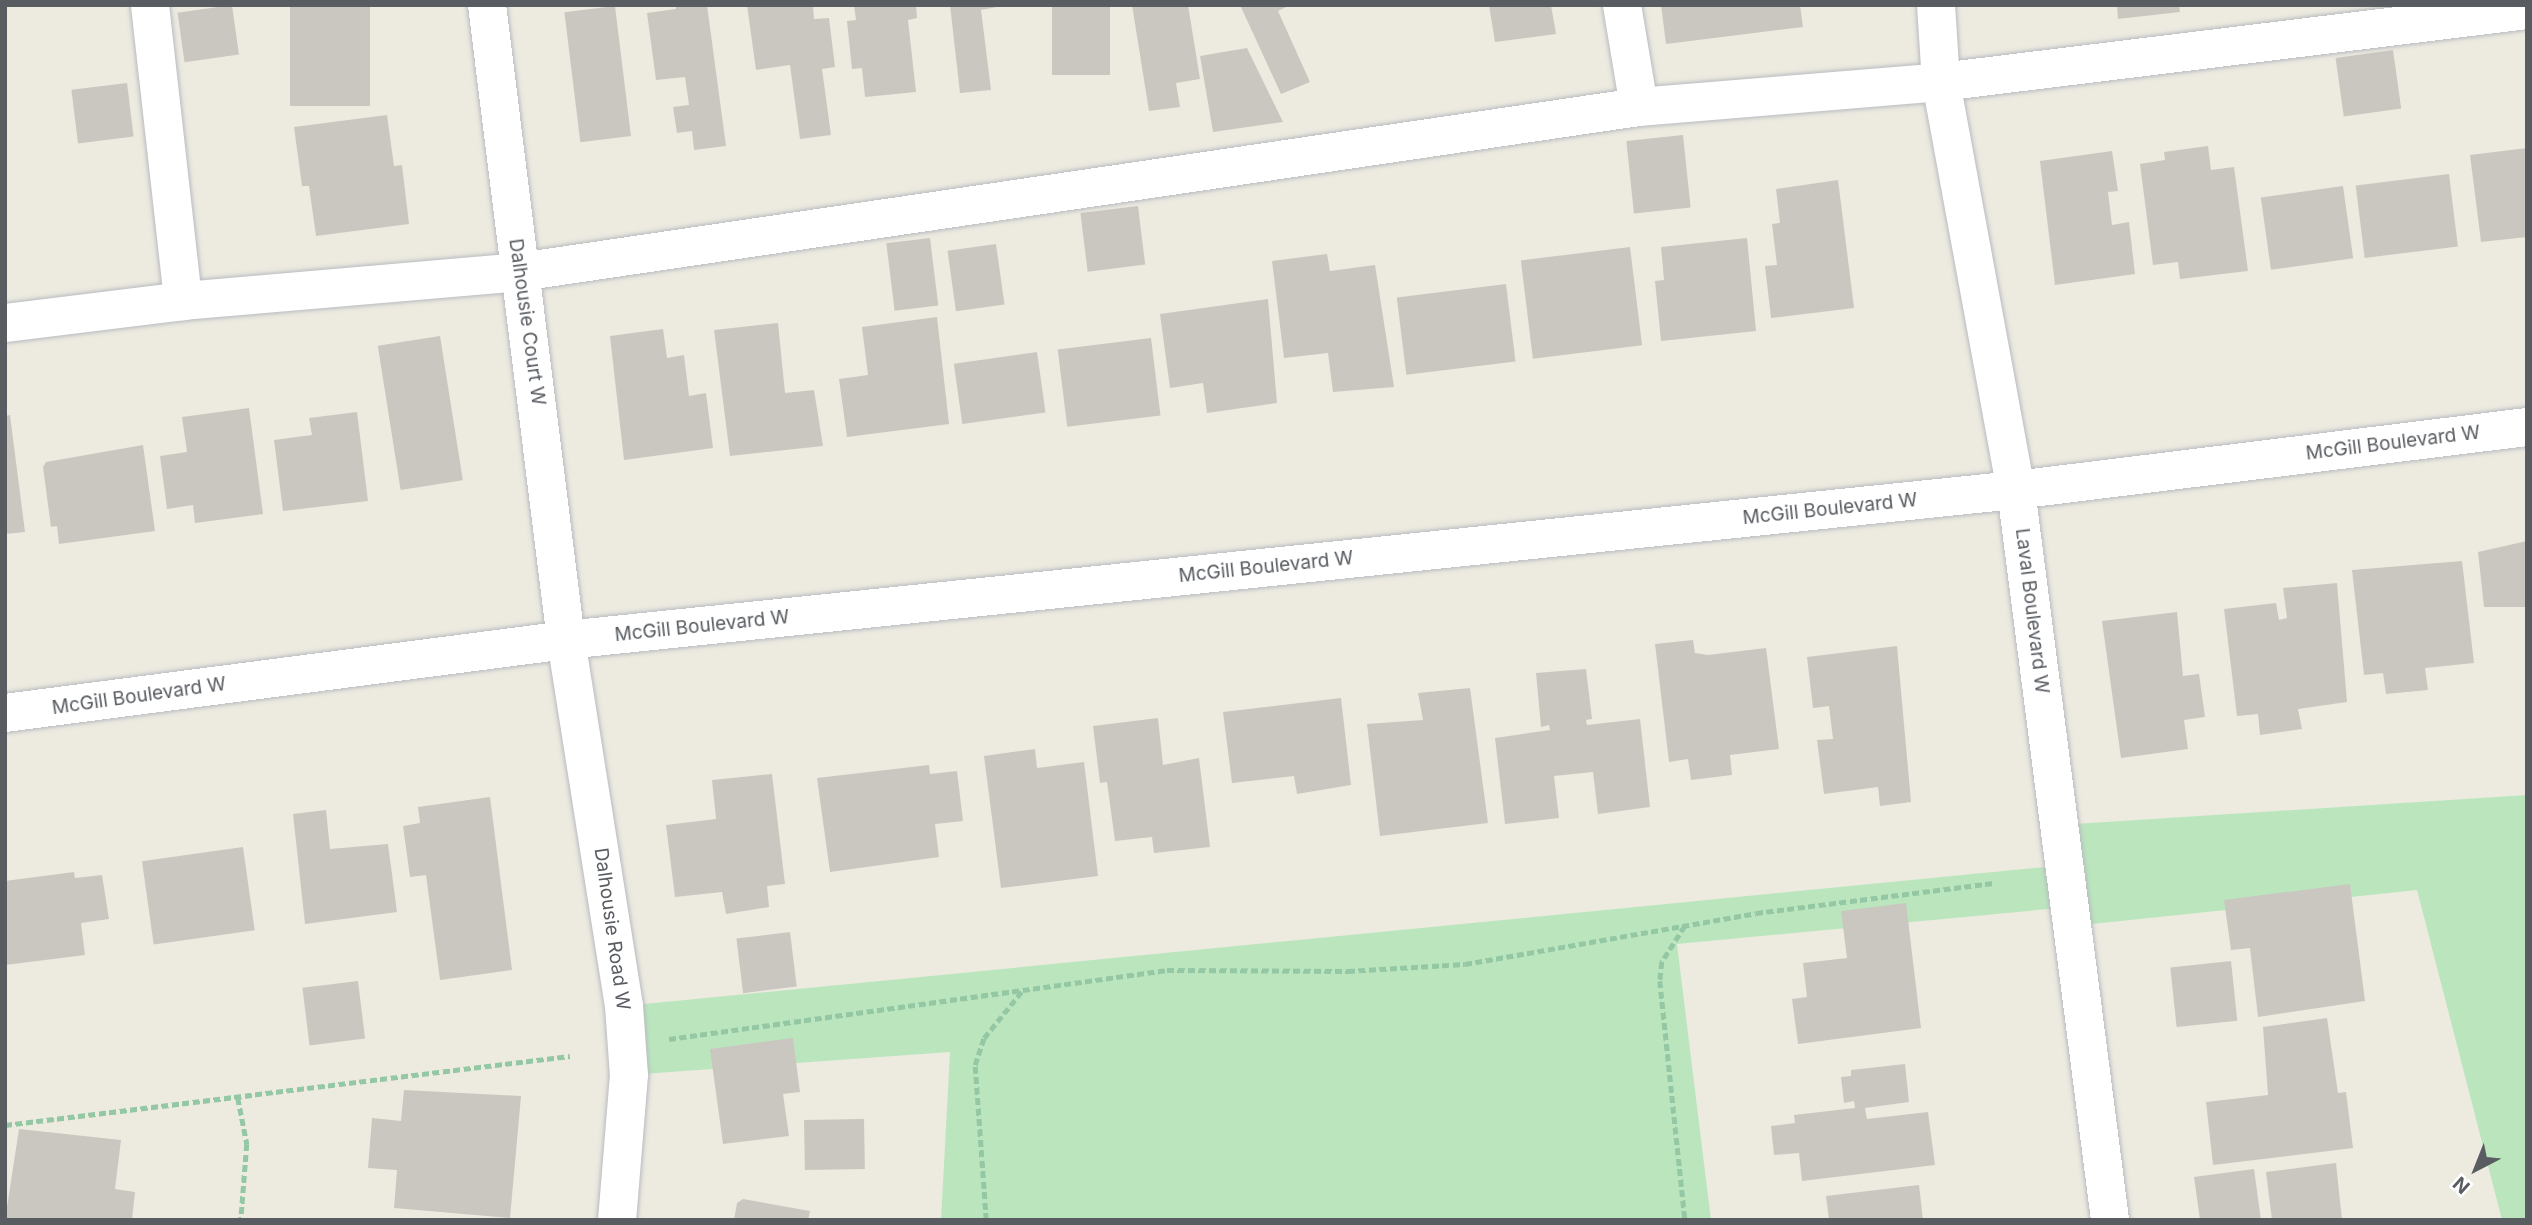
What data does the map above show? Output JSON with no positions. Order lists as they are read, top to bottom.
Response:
{
  "streets": {
    "street": [
      "Dalhousie Court W",
      "McGill Boulevard W",
      "Laval Boulevard W",
      "Dalhousie Road W"
    ]
  },
  "crossings": [
    ["Dalhousie Court W", "McGill Boulevard W"],
    ["Dalhousie Court W", "Dalhousie Road W"],
    ["McGill Boulevard W", "Laval Boulevard W"],
    ["McGill Boulevard W", "Dalhousie Road W"]
  ],
  "north": "bottom left"
}
